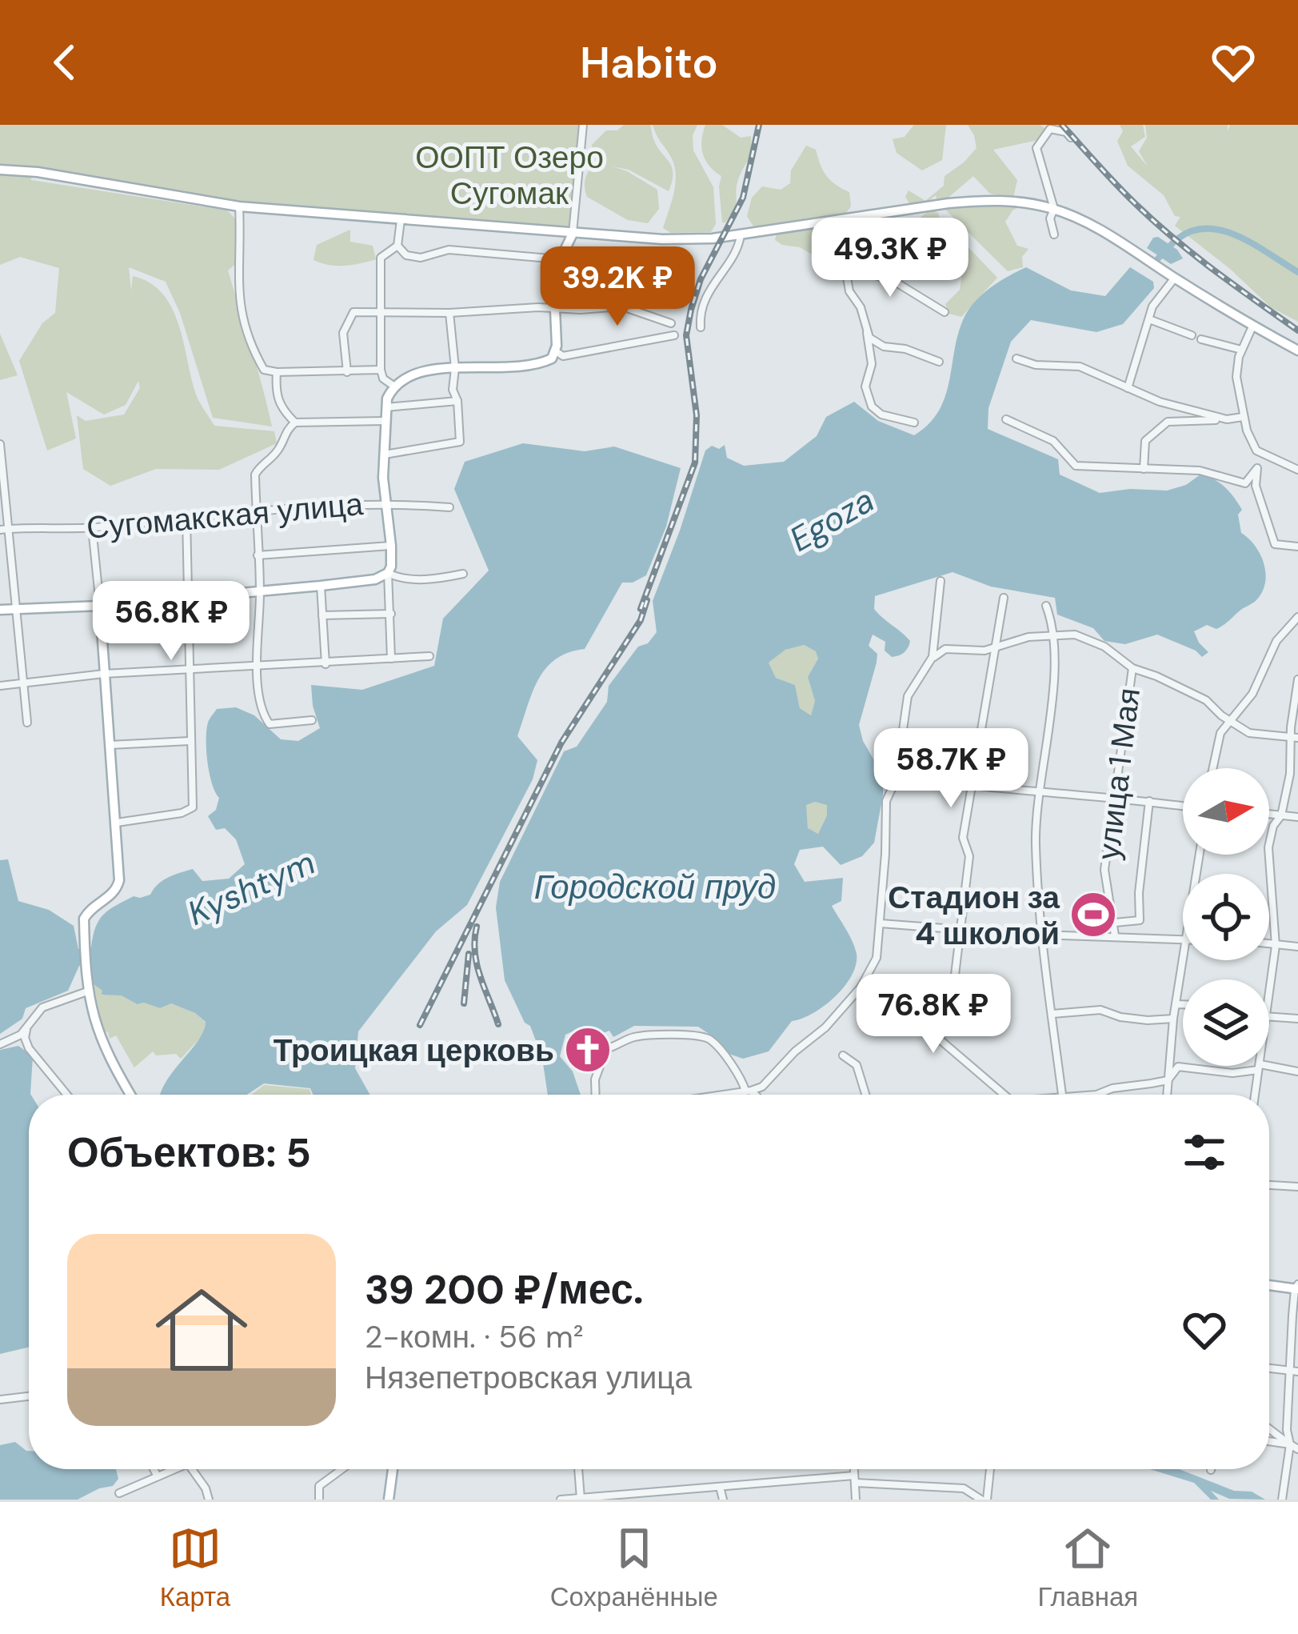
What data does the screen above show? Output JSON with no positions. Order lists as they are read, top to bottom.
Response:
{
  "streets": {
    "street": ["Сугомакская улица", "улица 1 Мая"]
  },
  "water": ["Egoza", "Городской пруд", "Kyshtym"],
  "parks": ["ООПТ Озеро Сугомак"],
  "places": {
    "sports": ["Стадион за 4 школой"],
    "church": ["Троицкая церковь"]
  },
  "north": "right",
  "page": {
    "header": "Habito",
    "price": [
      "49.3K ₽",
      "39.2K ₽",
      "56.8K ₽",
      "58.7K ₽",
      "76.8K ₽"
    ],
    "heading": "Объектов: 5",
    "list": [
      {
        "name": "39 200 ₽/мес.",
        "note": "2-комн. · 56 m² · Нязепетровская улица"
      }
    ],
    "tabs": ["Карта", "Сохранённые", "Главная"]
  }
}
